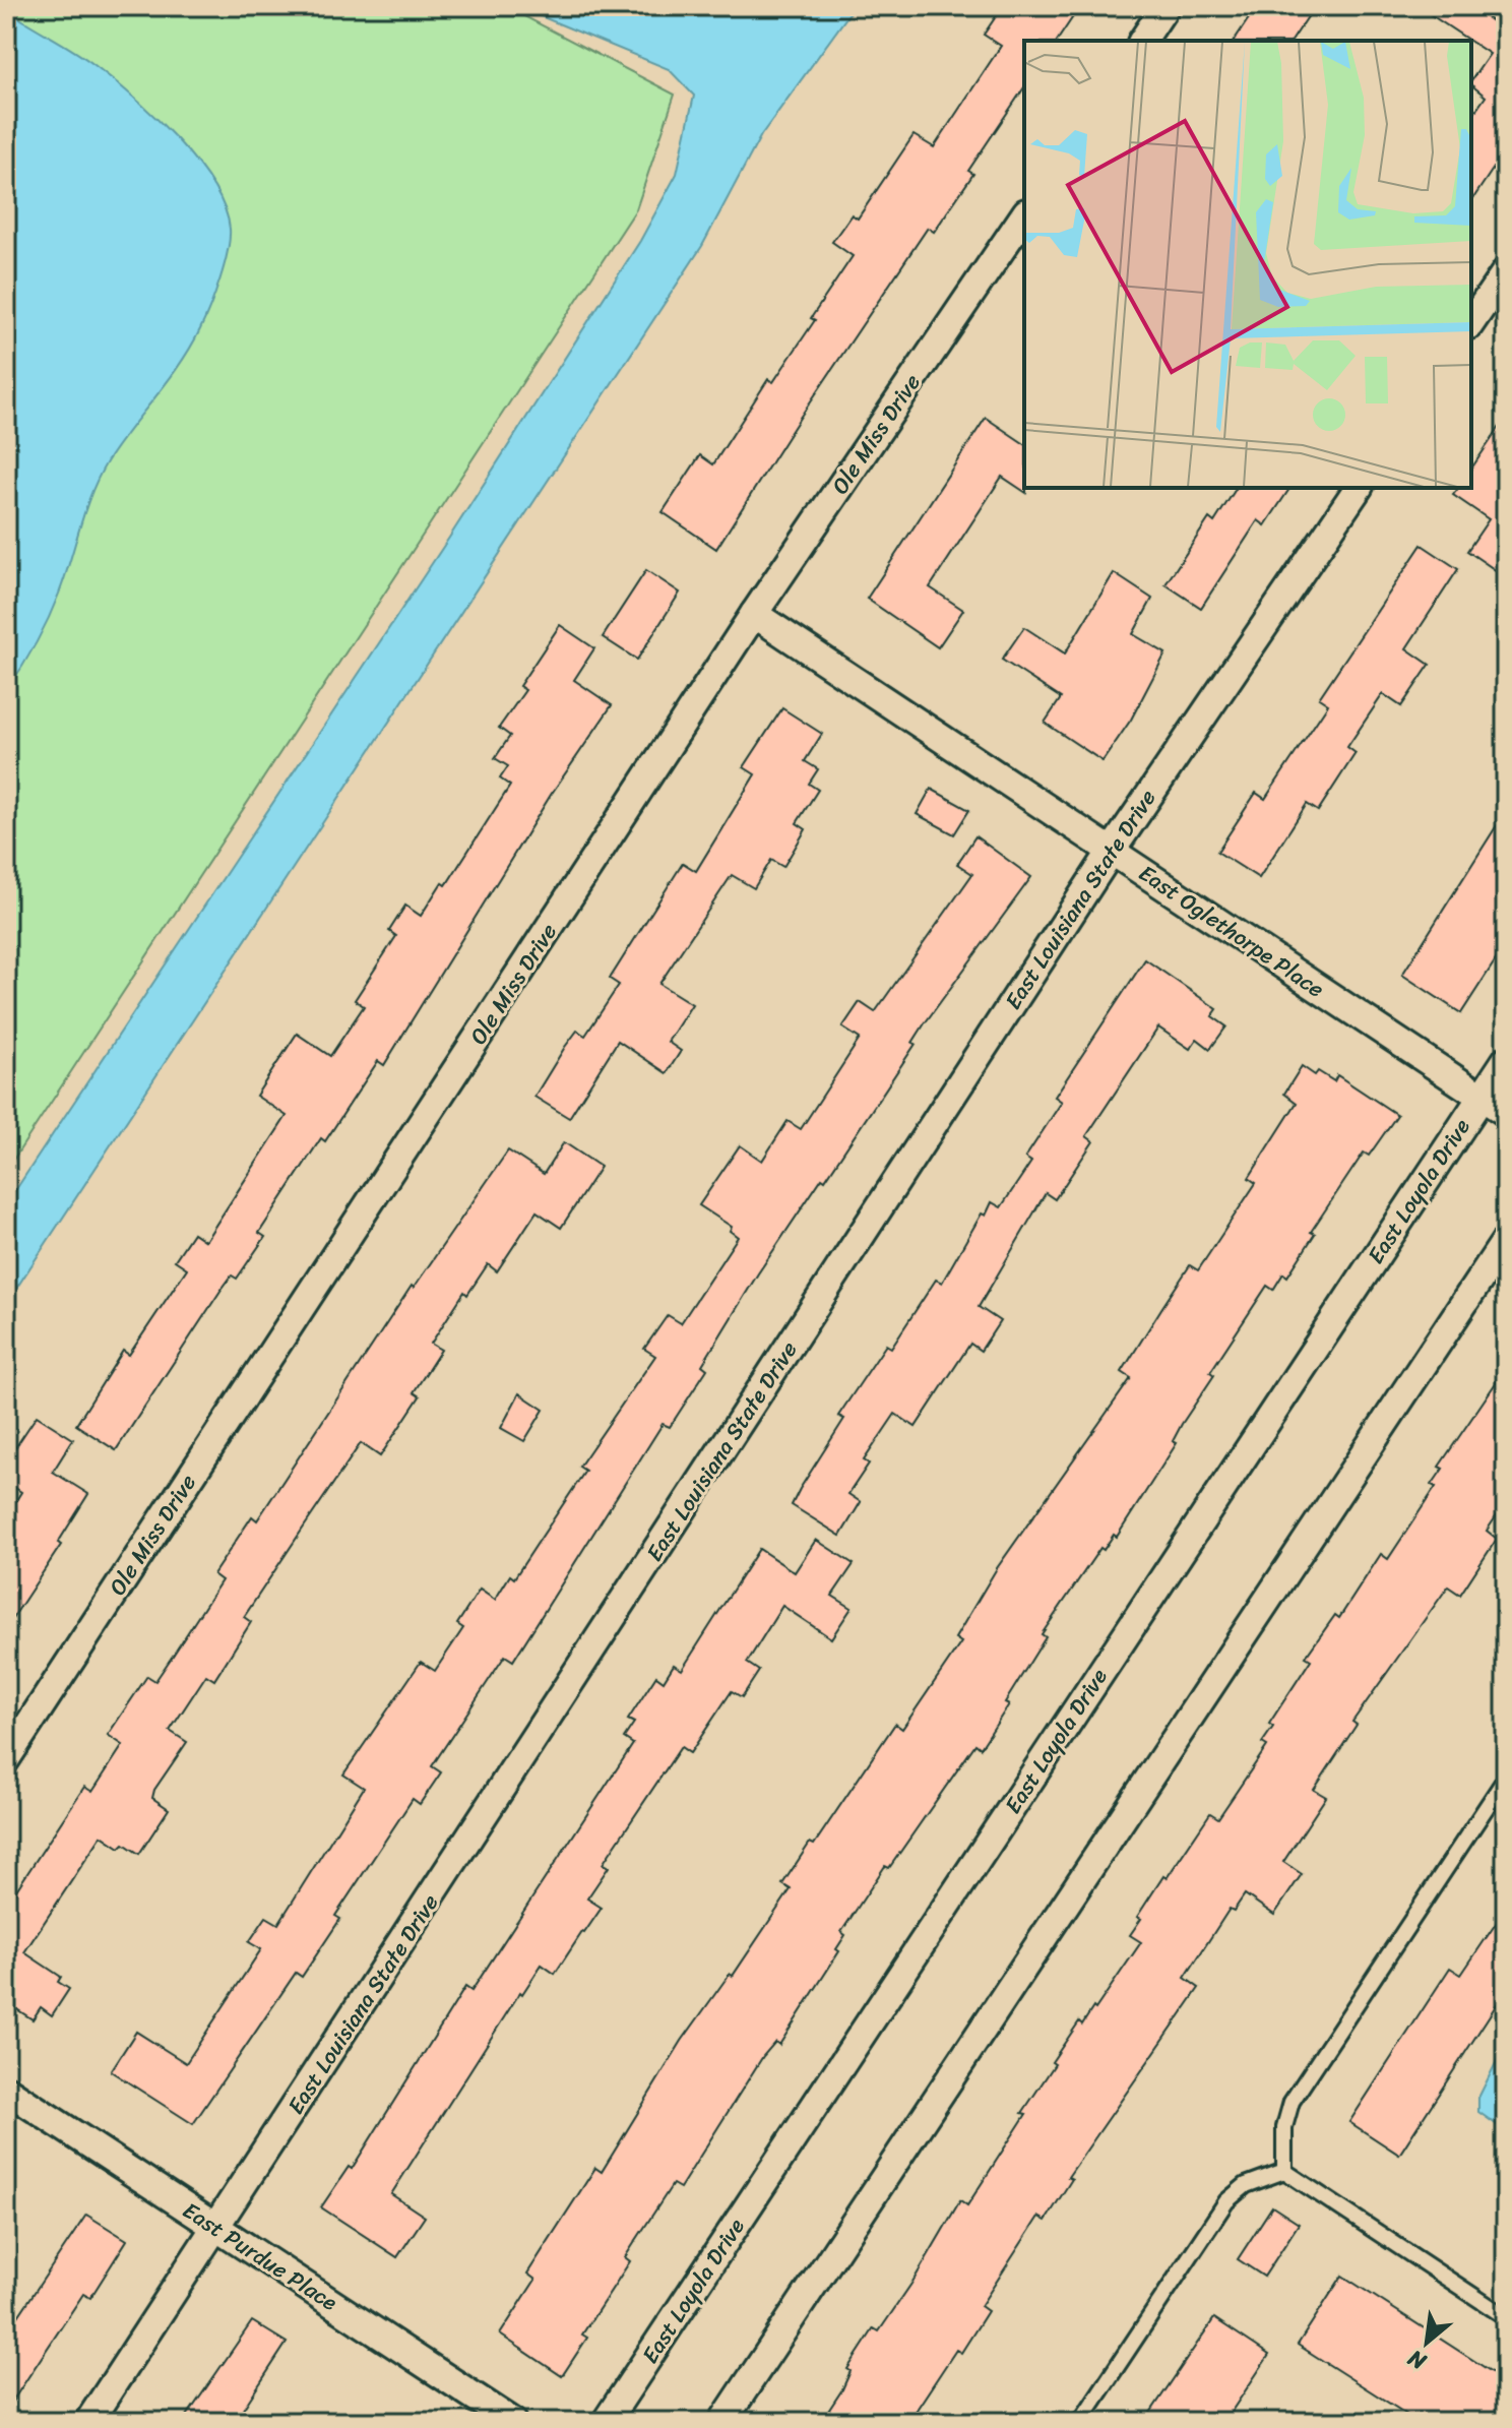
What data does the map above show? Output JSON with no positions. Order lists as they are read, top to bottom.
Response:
{
  "streets": {
    "street": [
      "Ole Miss Drive",
      "East Louisiana State Drive",
      "East Oglethorpe Place",
      "East Loyola Drive",
      "East Purdue Place"
    ]
  },
  "crossings": [
    ["Ole Miss Drive", "East Oglethorpe Place"],
    ["East Louisiana State Drive", "East Oglethorpe Place"],
    ["East Louisiana State Drive", "East Purdue Place"],
    ["East Oglethorpe Place", "East Loyola Drive"]
  ],
  "north": "bottom left"
}
